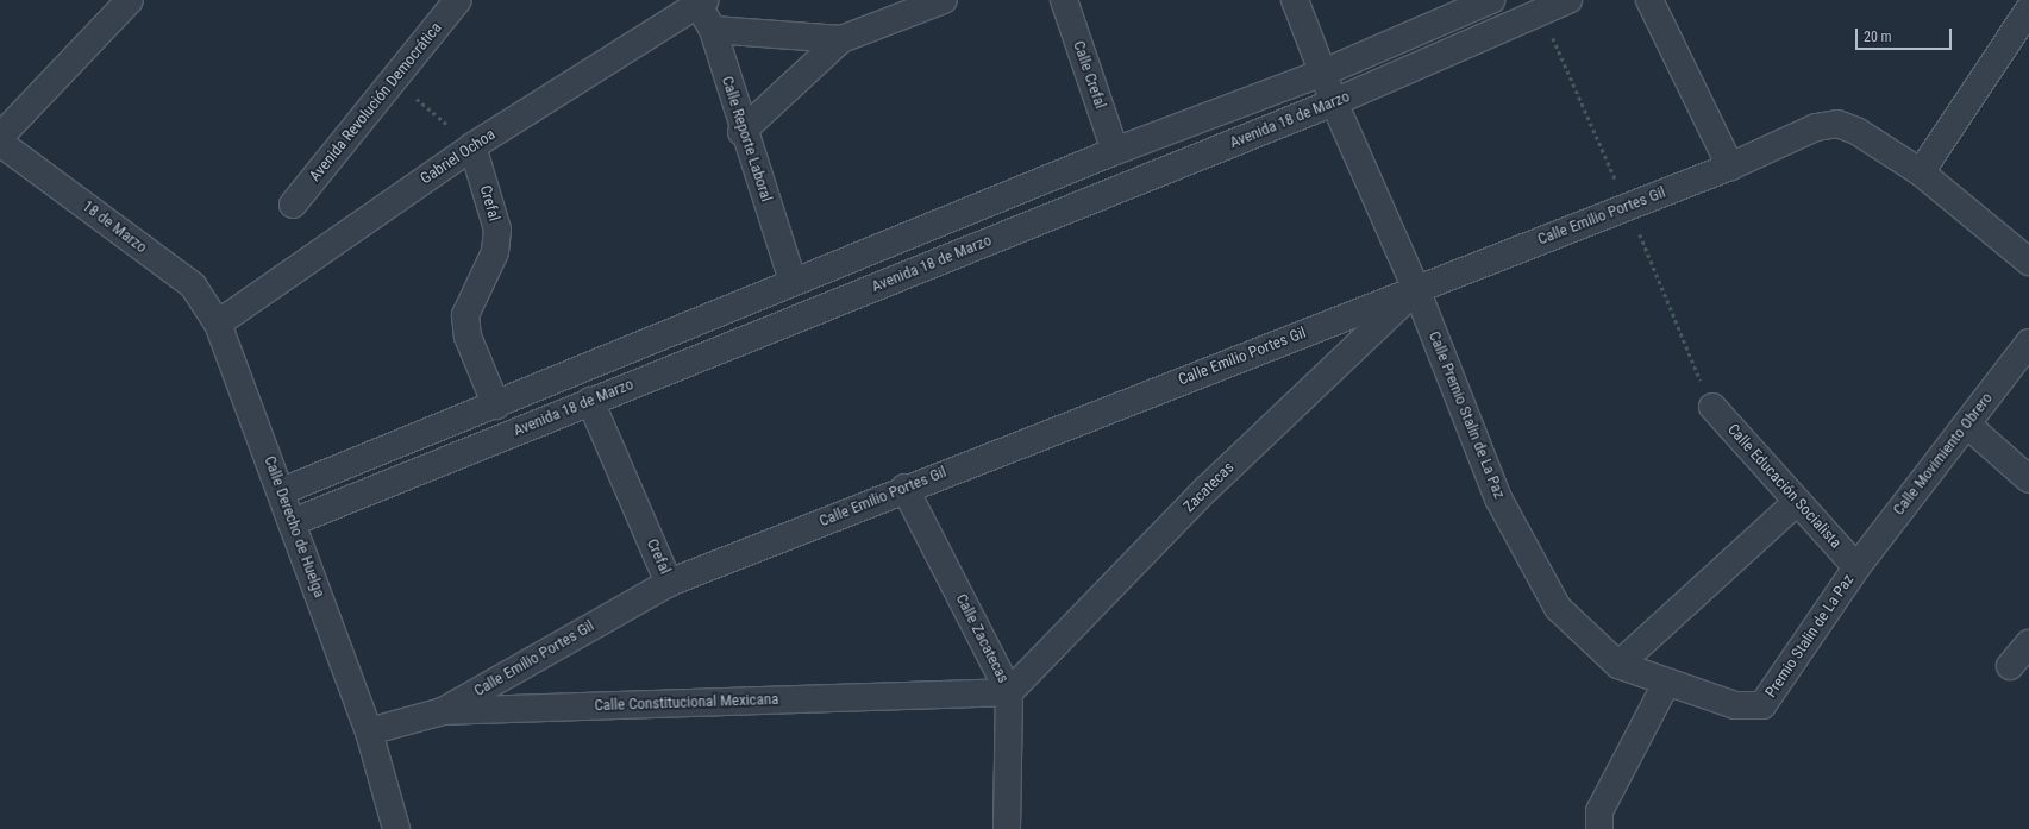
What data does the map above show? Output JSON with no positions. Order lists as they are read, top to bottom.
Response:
{
  "streets": {
    "street": [
      "Calle Crefal",
      "Avenida Revolución Democrática",
      "Avenida 18 de Marzo",
      "Calle Reporte Laboral",
      "Gabriel Ochoa",
      "Crefal",
      "Calle Emilio Portes Gil",
      "18 de Marzo",
      "Calle Premio Stalin de La Paz",
      "Calle Movimiento Obrero",
      "Calle Educación Socialista",
      "Zacatecas",
      "Calle Derecho de Huelga",
      "Premio Stalin de La Paz",
      "Calle Zacatecas",
      "Calle Constitucional Mexicana"
    ]
  },
  "crossings": [
    ["Calle Crefal", "Avenida 18 de Marzo"],
    ["Avenida 18 de Marzo", "Calle Reporte Laboral"],
    ["Avenida 18 de Marzo", "Crefal"],
    ["Avenida 18 de Marzo", "Calle Premio Stalin de La Paz"],
    ["Avenida 18 de Marzo", "Calle Derecho de Huelga"],
    ["Calle Reporte Laboral", "Gabriel Ochoa"],
    ["Gabriel Ochoa", "Crefal"],
    ["Gabriel Ochoa", "18 de Marzo"],
    ["Gabriel Ochoa", "Calle Derecho de Huelga"],
    ["Crefal", "Calle Emilio Portes Gil"],
    ["Calle Emilio Portes Gil", "Calle Premio Stalin de La Paz"],
    ["Calle Emilio Portes Gil", "Zacatecas"],
    ["Calle Emilio Portes Gil", "Calle Zacatecas"],
    ["Calle Emilio Portes Gil", "Calle Constitucional Mexicana"],
    ["18 de Marzo", "Calle Derecho de Huelga"],
    ["Calle Premio Stalin de La Paz", "Zacatecas"],
    ["Calle Premio Stalin de La Paz", "Premio Stalin de La Paz"],
    ["Calle Movimiento Obrero", "Calle Educación Socialista"],
    ["Calle Movimiento Obrero", "Premio Stalin de La Paz"],
    ["Calle Educación Socialista", "Premio Stalin de La Paz"],
    ["Zacatecas", "Calle Zacatecas"],
    ["Zacatecas", "Calle Constitucional Mexicana"],
    ["Calle Derecho de Huelga", "Calle Constitucional Mexicana"],
    ["Calle Zacatecas", "Calle Constitucional Mexicana"]
  ],
  "scale_bar": "20 m"
}
